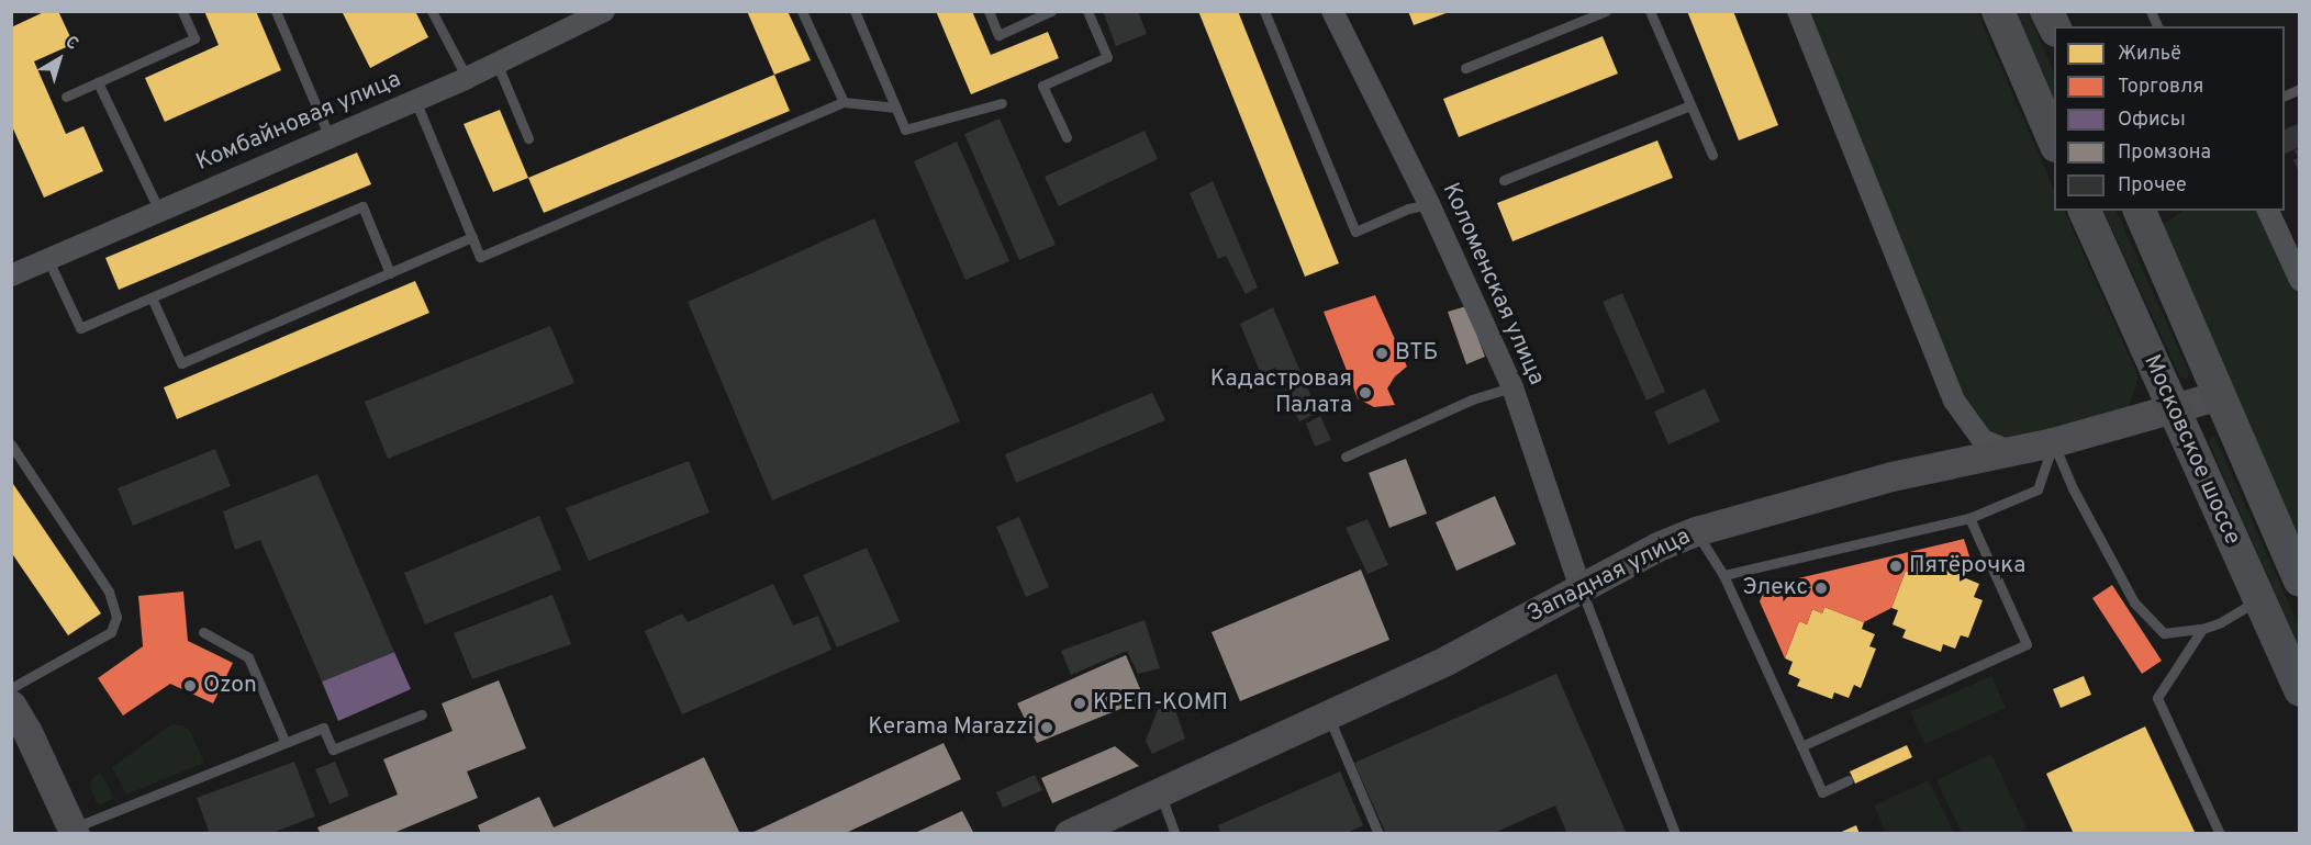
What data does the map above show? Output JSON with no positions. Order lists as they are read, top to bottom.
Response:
{
  "streets": {
    "main road": ["Московское шоссе"],
    "street": ["Комбайновая улица", "Коломенская улица", "Западная улица"]
  },
  "crossings": [
    ["Коломенская улица", "Западная улица"],
    ["Московское шоссе", "Западная улица"]
  ],
  "places": [
    "ВТБ",
    "Кадастровая Палата",
    "Пятёрочка",
    "Элекс",
    "Ozon",
    "КРЕП-КОМП",
    "Kerama Marazzi"
  ],
  "legend": [
    "Жильё",
    "Торговля",
    "Офисы",
    "Промзона",
    "Прочее"
  ],
  "north": "top right"
}
